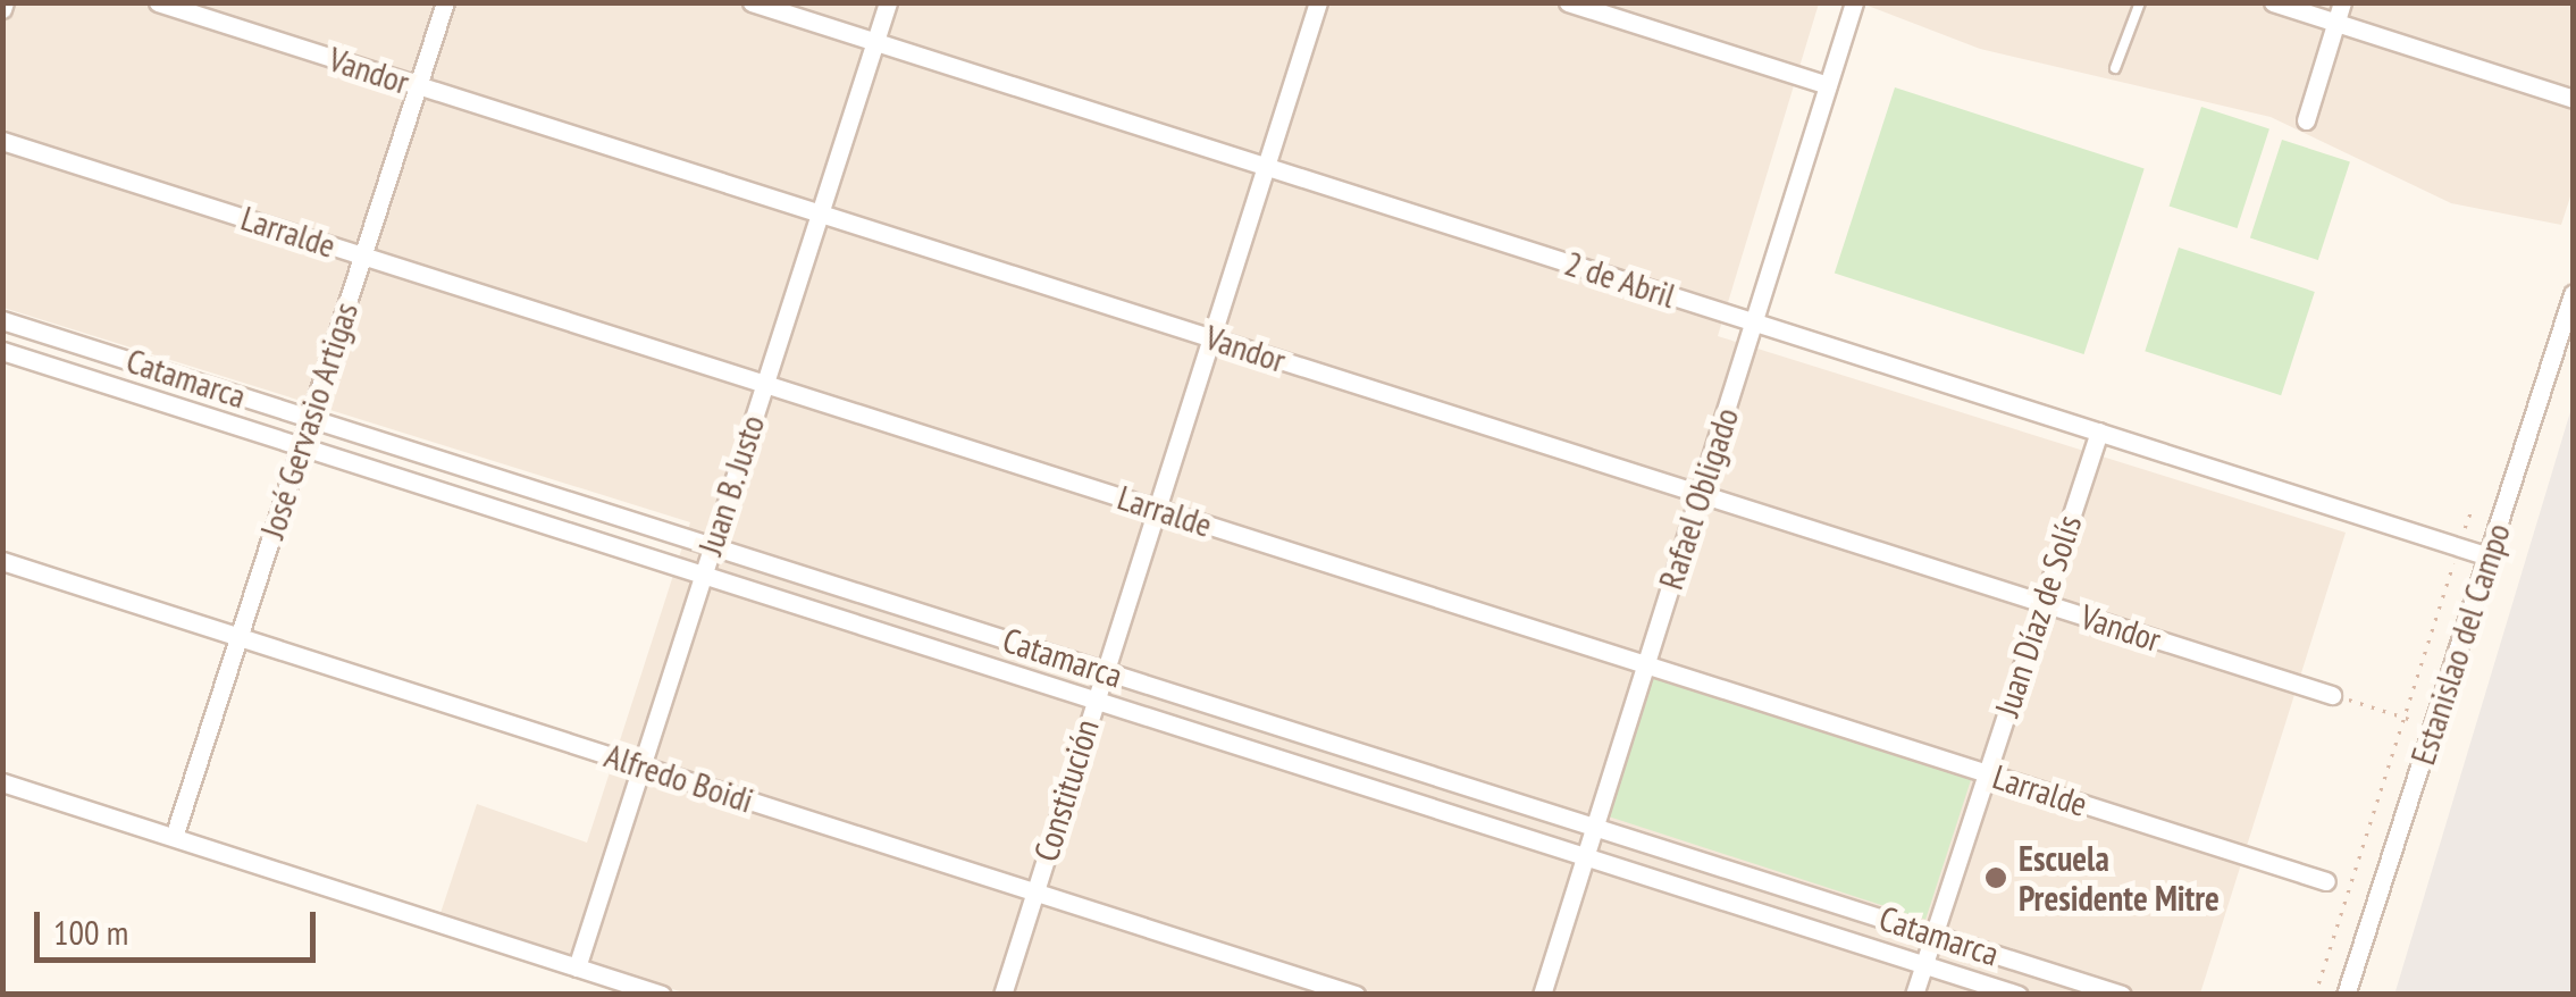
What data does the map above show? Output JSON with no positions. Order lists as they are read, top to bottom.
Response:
{
  "streets": {
    "street": [
      "Vandor",
      "Larralde",
      "2 de Abril",
      "Catamarca",
      "José Gervasio Artigas",
      "Juan B. Justo",
      "Rafael Obligado",
      "Juan Díaz de Solís",
      "Estanislao del Campo",
      "Alfredo Boidi",
      "Constitución"
    ]
  },
  "crossings": [
    ["Vandor", "José Gervasio Artigas"],
    ["Vandor", "Juan B. Justo"],
    ["Vandor", "Rafael Obligado"],
    ["Vandor", "Juan Díaz de Solís"],
    ["Vandor", "Constitución"],
    ["Larralde", "José Gervasio Artigas"],
    ["Larralde", "Juan B. Justo"],
    ["Larralde", "Rafael Obligado"],
    ["Larralde", "Juan Díaz de Solís"],
    ["Larralde", "Constitución"],
    ["2 de Abril", "Juan B. Justo"],
    ["2 de Abril", "Rafael Obligado"],
    ["2 de Abril", "Juan Díaz de Solís"],
    ["2 de Abril", "Estanislao del Campo"],
    ["2 de Abril", "Constitución"],
    ["Catamarca", "José Gervasio Artigas"],
    ["Catamarca", "Juan B. Justo"],
    ["Catamarca", "Rafael Obligado"],
    ["Catamarca", "Juan Díaz de Solís"],
    ["Catamarca", "Constitución"],
    ["José Gervasio Artigas", "Alfredo Boidi"],
    ["Juan B. Justo", "Alfredo Boidi"],
    ["Alfredo Boidi", "Constitución"]
  ],
  "places": ["Escuela Presidente Mitre"],
  "scale_bar": "100 m"
}
